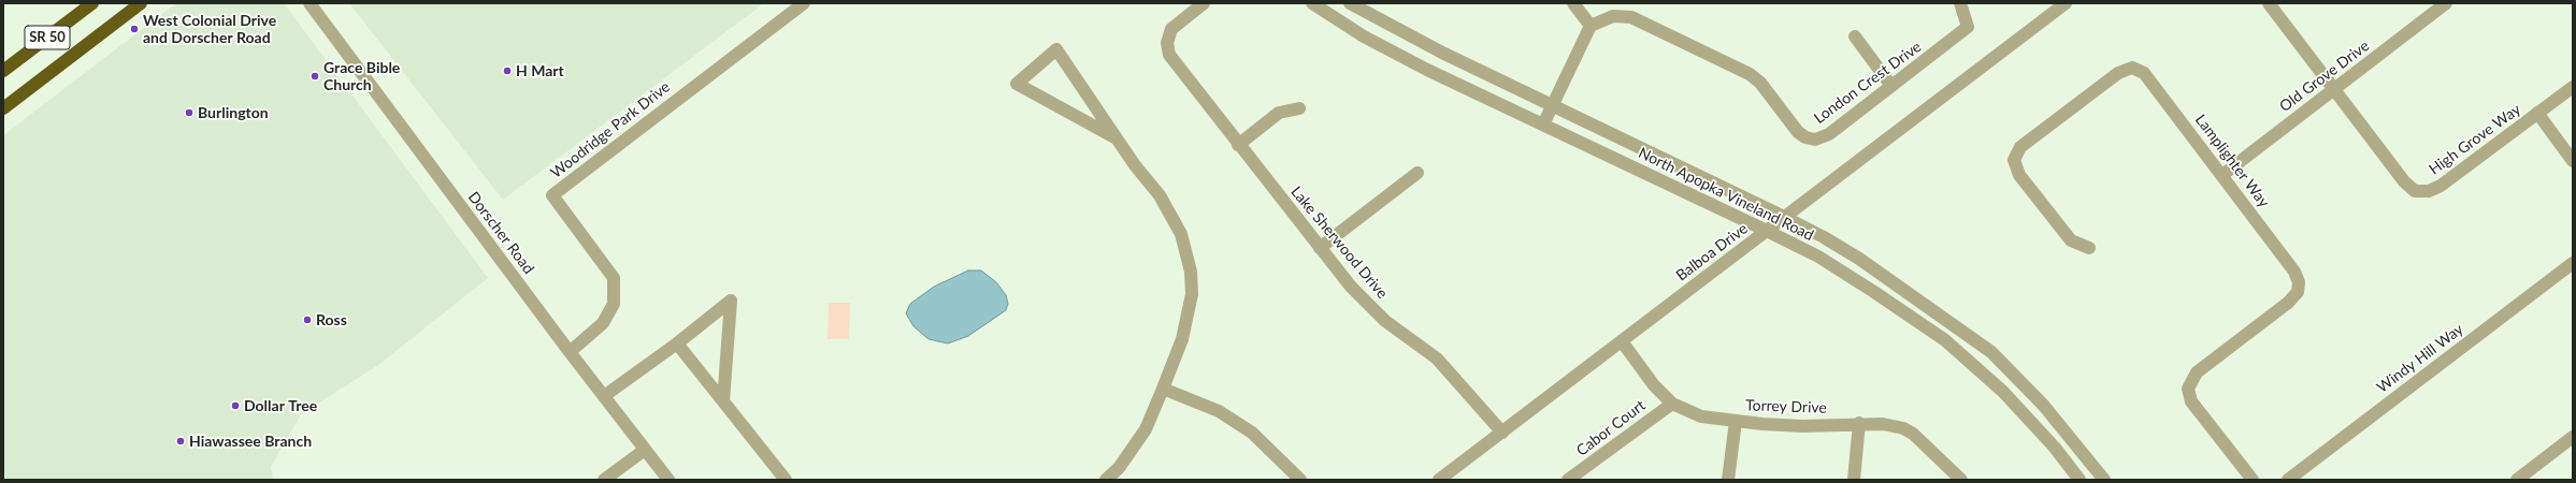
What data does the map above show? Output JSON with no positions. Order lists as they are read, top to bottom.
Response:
{
  "streets": {
    "highway": ["SR 50"],
    "street": [
      "Old Grove Drive",
      "London Crest Drive",
      "Woodridge Park Drive",
      "High Grove Way",
      "Lamplighter Way",
      "North Apopka Vineland Road",
      "Dorscher Road",
      "Lake Sherwood Drive",
      "Balboa Drive",
      "Windy Hill Way",
      "Torrey Drive",
      "Cabor Court"
    ]
  },
  "crossings": [
    ["Old Grove Drive", "High Grove Way"],
    ["Old Grove Drive", "Lamplighter Way"],
    ["Woodridge Park Drive", "Dorscher Road"],
    ["North Apopka Vineland Road", "Balboa Drive"],
    ["Lake Sherwood Drive", "Balboa Drive"],
    ["Balboa Drive", "Torrey Drive"],
    ["Torrey Drive", "Cabor Court"]
  ],
  "places": [
    "West Colonial Drive and Dorscher Road",
    "H Mart",
    "Grace Bible Church",
    "Burlington",
    "Ross",
    "Dollar Tree",
    "Hiawassee Branch"
  ]
}
